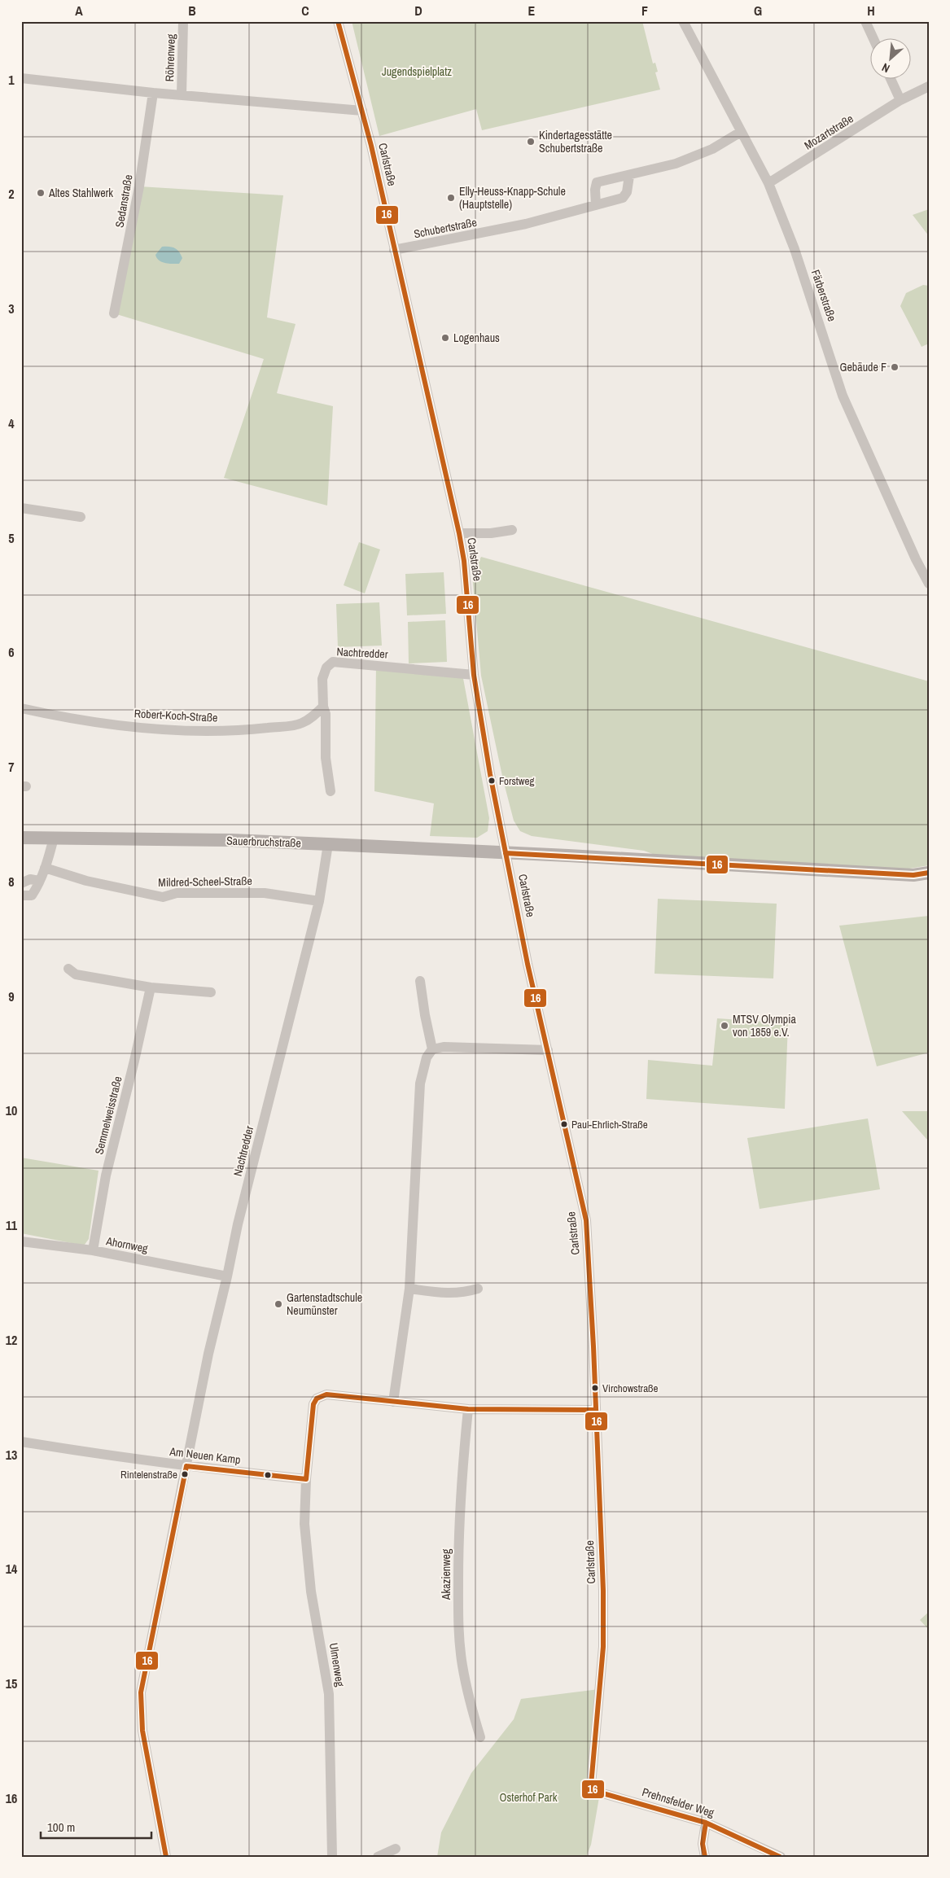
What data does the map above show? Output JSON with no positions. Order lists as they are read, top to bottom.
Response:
{
  "streets": {
    "main road": ["Sauerbruchstraße"],
    "street": [
      "Röhrenweg",
      "Mozartstraße",
      "Carlstraße",
      "Sedanstraße",
      "Schubertstraße",
      "Färberstraße",
      "Nachtredder",
      "Robert-Koch-Straße",
      "Mildred-Scheel-Straße",
      "Semmelweisstraße",
      "Ahornweg",
      "Am Neuen Kamp",
      "Akazienweg",
      "Ulmenweg",
      "Prehnsfelder Weg"
    ]
  },
  "crossings": [
    ["Mozartstraße", "Färberstraße"],
    ["Carlstraße", "Schubertstraße"],
    ["Carlstraße", "Nachtredder"],
    ["Carlstraße", "Sauerbruchstraße"],
    ["Carlstraße", "Prehnsfelder Weg"],
    ["Nachtredder", "Robert-Koch-Straße"],
    ["Nachtredder", "Sauerbruchstraße"],
    ["Nachtredder", "Mildred-Scheel-Straße"],
    ["Nachtredder", "Ahornweg"],
    ["Nachtredder", "Am Neuen Kamp"],
    ["Semmelweisstraße", "Ahornweg"],
    ["Am Neuen Kamp", "Ulmenweg"]
  ],
  "parks": ["Jugendspielplatz", "Osterhof Park"],
  "places": [
    "Kindertagesstätte Schubertstraße",
    "Altes Stahlwerk",
    "Elly-Heuss-Knapp-Schule (Hauptstelle)",
    "Logenhaus",
    "Gebäude F",
    "Forstweg",
    "MTSV Olympia von 1859 e.V.",
    "Paul-Ehrlich-Straße",
    "Gartenstadtschule Neumünster",
    "Virchowstraße",
    "Rintelenstraße"
  ],
  "lines": ["transit line 16"],
  "scale_bar": "100 m",
  "north": "bottom left",
  "grid": {
    "columns": [
      "A",
      "B",
      "C",
      "D",
      "E",
      "F",
      "G",
      "H"
    ],
    "rows": [
      "1",
      "2",
      "3",
      "4",
      "5",
      "6",
      "7",
      "8",
      "9",
      "10",
      "11",
      "12",
      "13",
      "14",
      "15",
      "16"
    ]
  }
}
